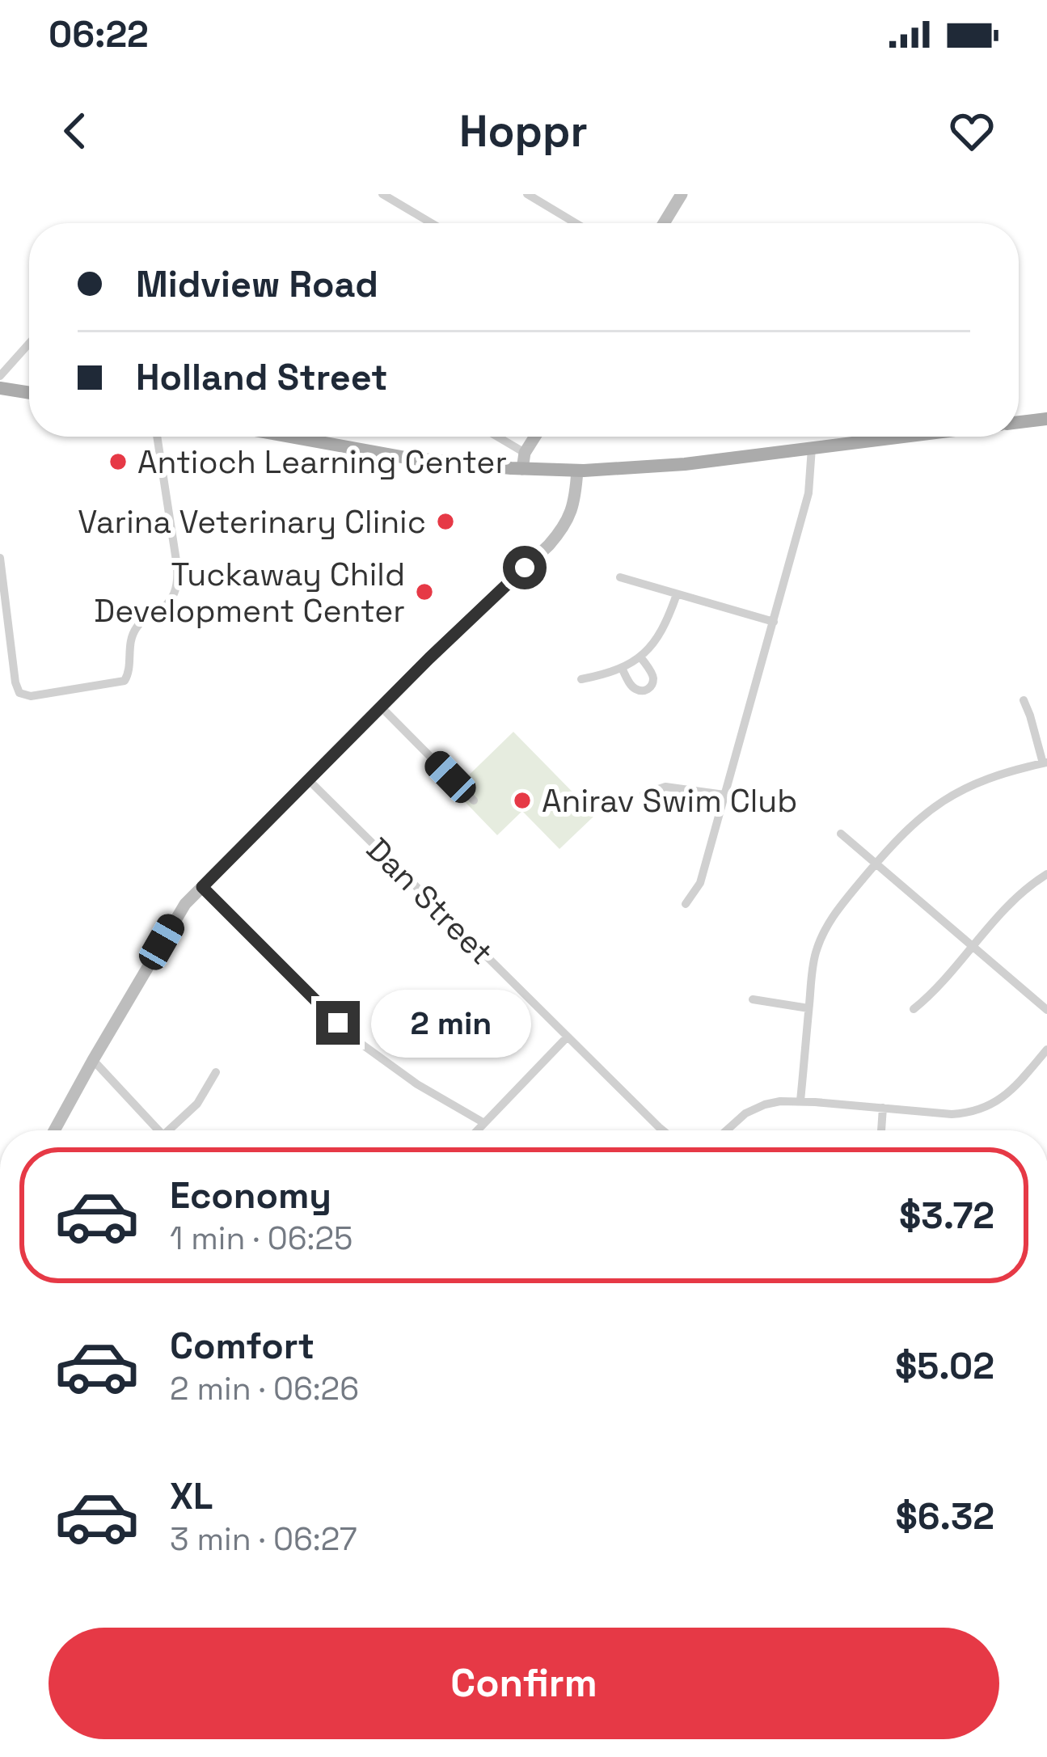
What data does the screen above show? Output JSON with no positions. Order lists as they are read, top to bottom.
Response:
{
  "streets": {
    "street": ["Dan Street"]
  },
  "places": [
    "Antioch Learning Center",
    "Varina Veterinary Clinic",
    "Tuckaway Child Development Center",
    "Anirav Swim Club"
  ],
  "page": {
    "status": "06:22",
    "header": "Hoppr",
    "banner": ["Midview Road", "Holland Street"],
    "bubble": "2 min",
    "list": [
      {
        "name": "Economy",
        "note": "1 min · 06:25",
        "value": "$3.72"
      },
      {
        "name": "Comfort",
        "note": "2 min · 06:26",
        "value": "$5.02"
      },
      {
        "name": "XL",
        "note": "3 min · 06:27",
        "value": "$6.32"
      }
    ],
    "buttons": "Confirm"
  }
}
